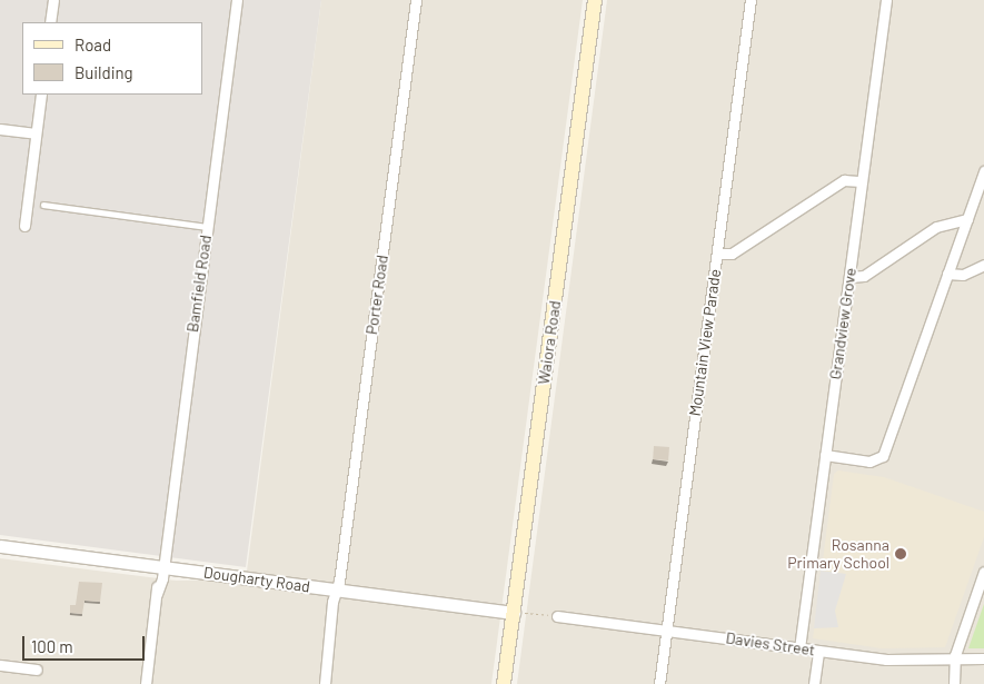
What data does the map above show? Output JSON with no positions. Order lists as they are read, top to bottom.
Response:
{
  "streets": {
    "main road": ["Waiora Road"],
    "street": [
      "Bamfield Road",
      "Porter Road",
      "Grandview Grove",
      "Mountain View Parade",
      "Dougharty Road",
      "Davies Street"
    ]
  },
  "crossings": [
    ["Bamfield Road", "Dougharty Road"],
    ["Porter Road", "Dougharty Road"],
    ["Grandview Grove", "Davies Street"],
    ["Waiora Road", "Dougharty Road"],
    ["Mountain View Parade", "Davies Street"]
  ],
  "places": ["Rosanna Primary School"],
  "legend": ["Road", "Building"],
  "scale_bar": "100 m"
}
